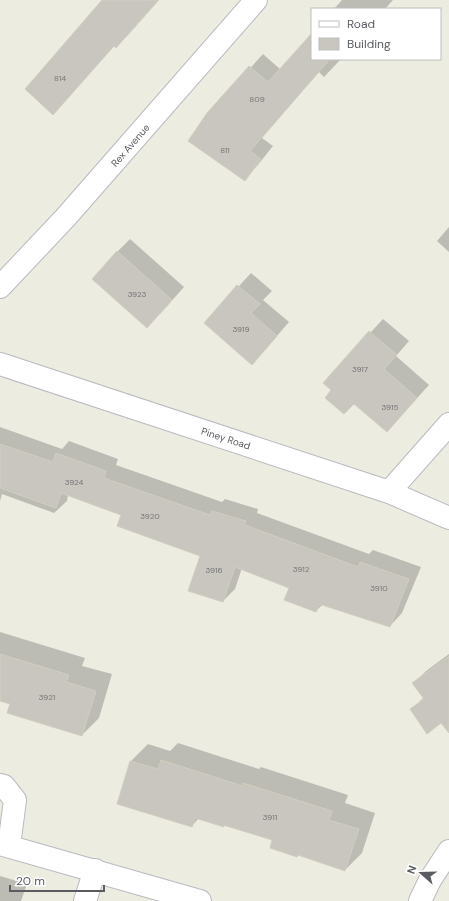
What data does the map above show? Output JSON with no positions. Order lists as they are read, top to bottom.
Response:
{
  "streets": {
    "street": ["Rex Avenue", "Piney Road"]
  },
  "house_numbers": [
    "814",
    "809",
    "811",
    "3923",
    "3919",
    "3917",
    "3915",
    "3924",
    "3920",
    "3912",
    "3916",
    "3910",
    "3921",
    "3911"
  ],
  "legend": ["Road", "Building"],
  "scale_bar": "20 m",
  "north": "left"
}
